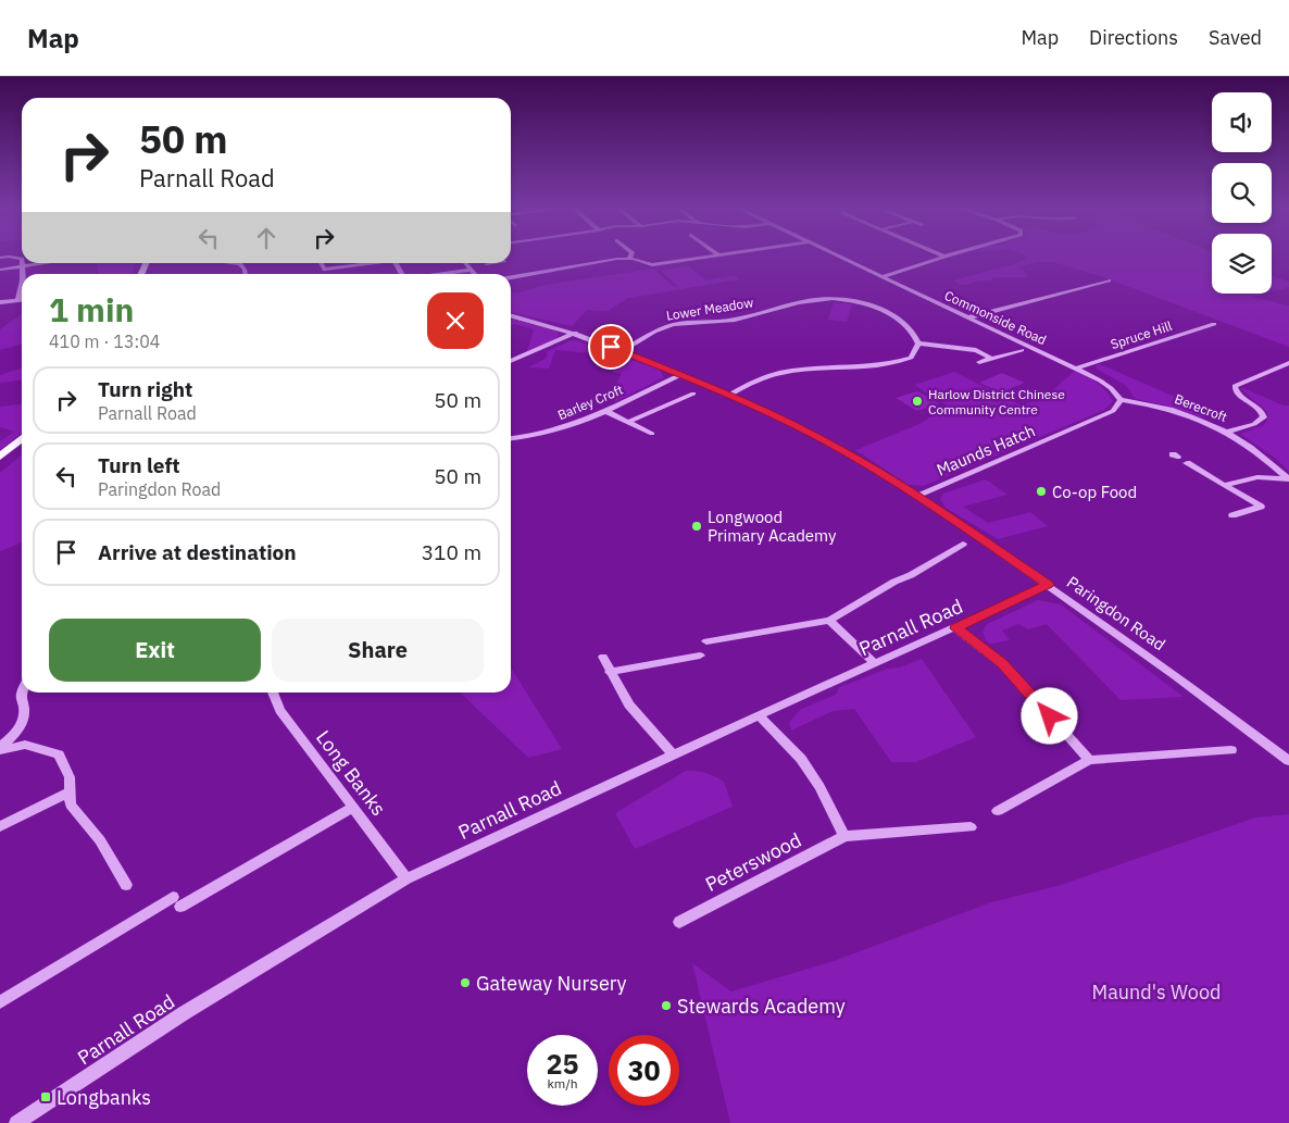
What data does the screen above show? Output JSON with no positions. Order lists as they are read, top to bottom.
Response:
{
  "streets": {
    "street": [
      "Lower Meadow",
      "Commonside Road",
      "Spruce Hill",
      "Barley Croft",
      "Berecroft",
      "Maunds Hatch",
      "Paringdon Road",
      "Parnall Road",
      "Long Banks",
      "Peterswood"
    ]
  },
  "crossings": [
    ["Lower Meadow", "Paringdon Road"],
    ["Commonside Road", "Spruce Hill"],
    ["Commonside Road", "Berecroft"],
    ["Commonside Road", "Maunds Hatch"],
    ["Barley Croft", "Paringdon Road"],
    ["Berecroft", "Maunds Hatch"],
    ["Maunds Hatch", "Paringdon Road"],
    ["Paringdon Road", "Parnall Road"],
    ["Parnall Road", "Long Banks"]
  ],
  "parks": ["Maund's Wood"],
  "places": {
    "other": [
      "Harlow District Chinese Community Centre",
      "Co-op Food",
      "Longwood Primary Academy",
      "Gateway Nursery",
      "Stewards Academy"
    ],
    "transit": ["Longbanks"]
  },
  "page": {
    "header": "Map",
    "nav": ["Map", "Directions", "Saved"],
    "turn": ["50 m", "Parnall Road"],
    "heading": ["1 min", "410 m · 13:04"],
    "list": [
      {
        "name": "Turn right",
        "note": "Parnall Road",
        "value": "50 m"
      },
      {
        "name": "Turn left",
        "note": "Paringdon Road",
        "value": "50 m"
      },
      {
        "name": "Arrive at destination",
        "value": "310 m"
      }
    ],
    "buttons": ["Exit", "Share"],
    "speed": "25 km/h",
    "limit": "30"
  }
}
